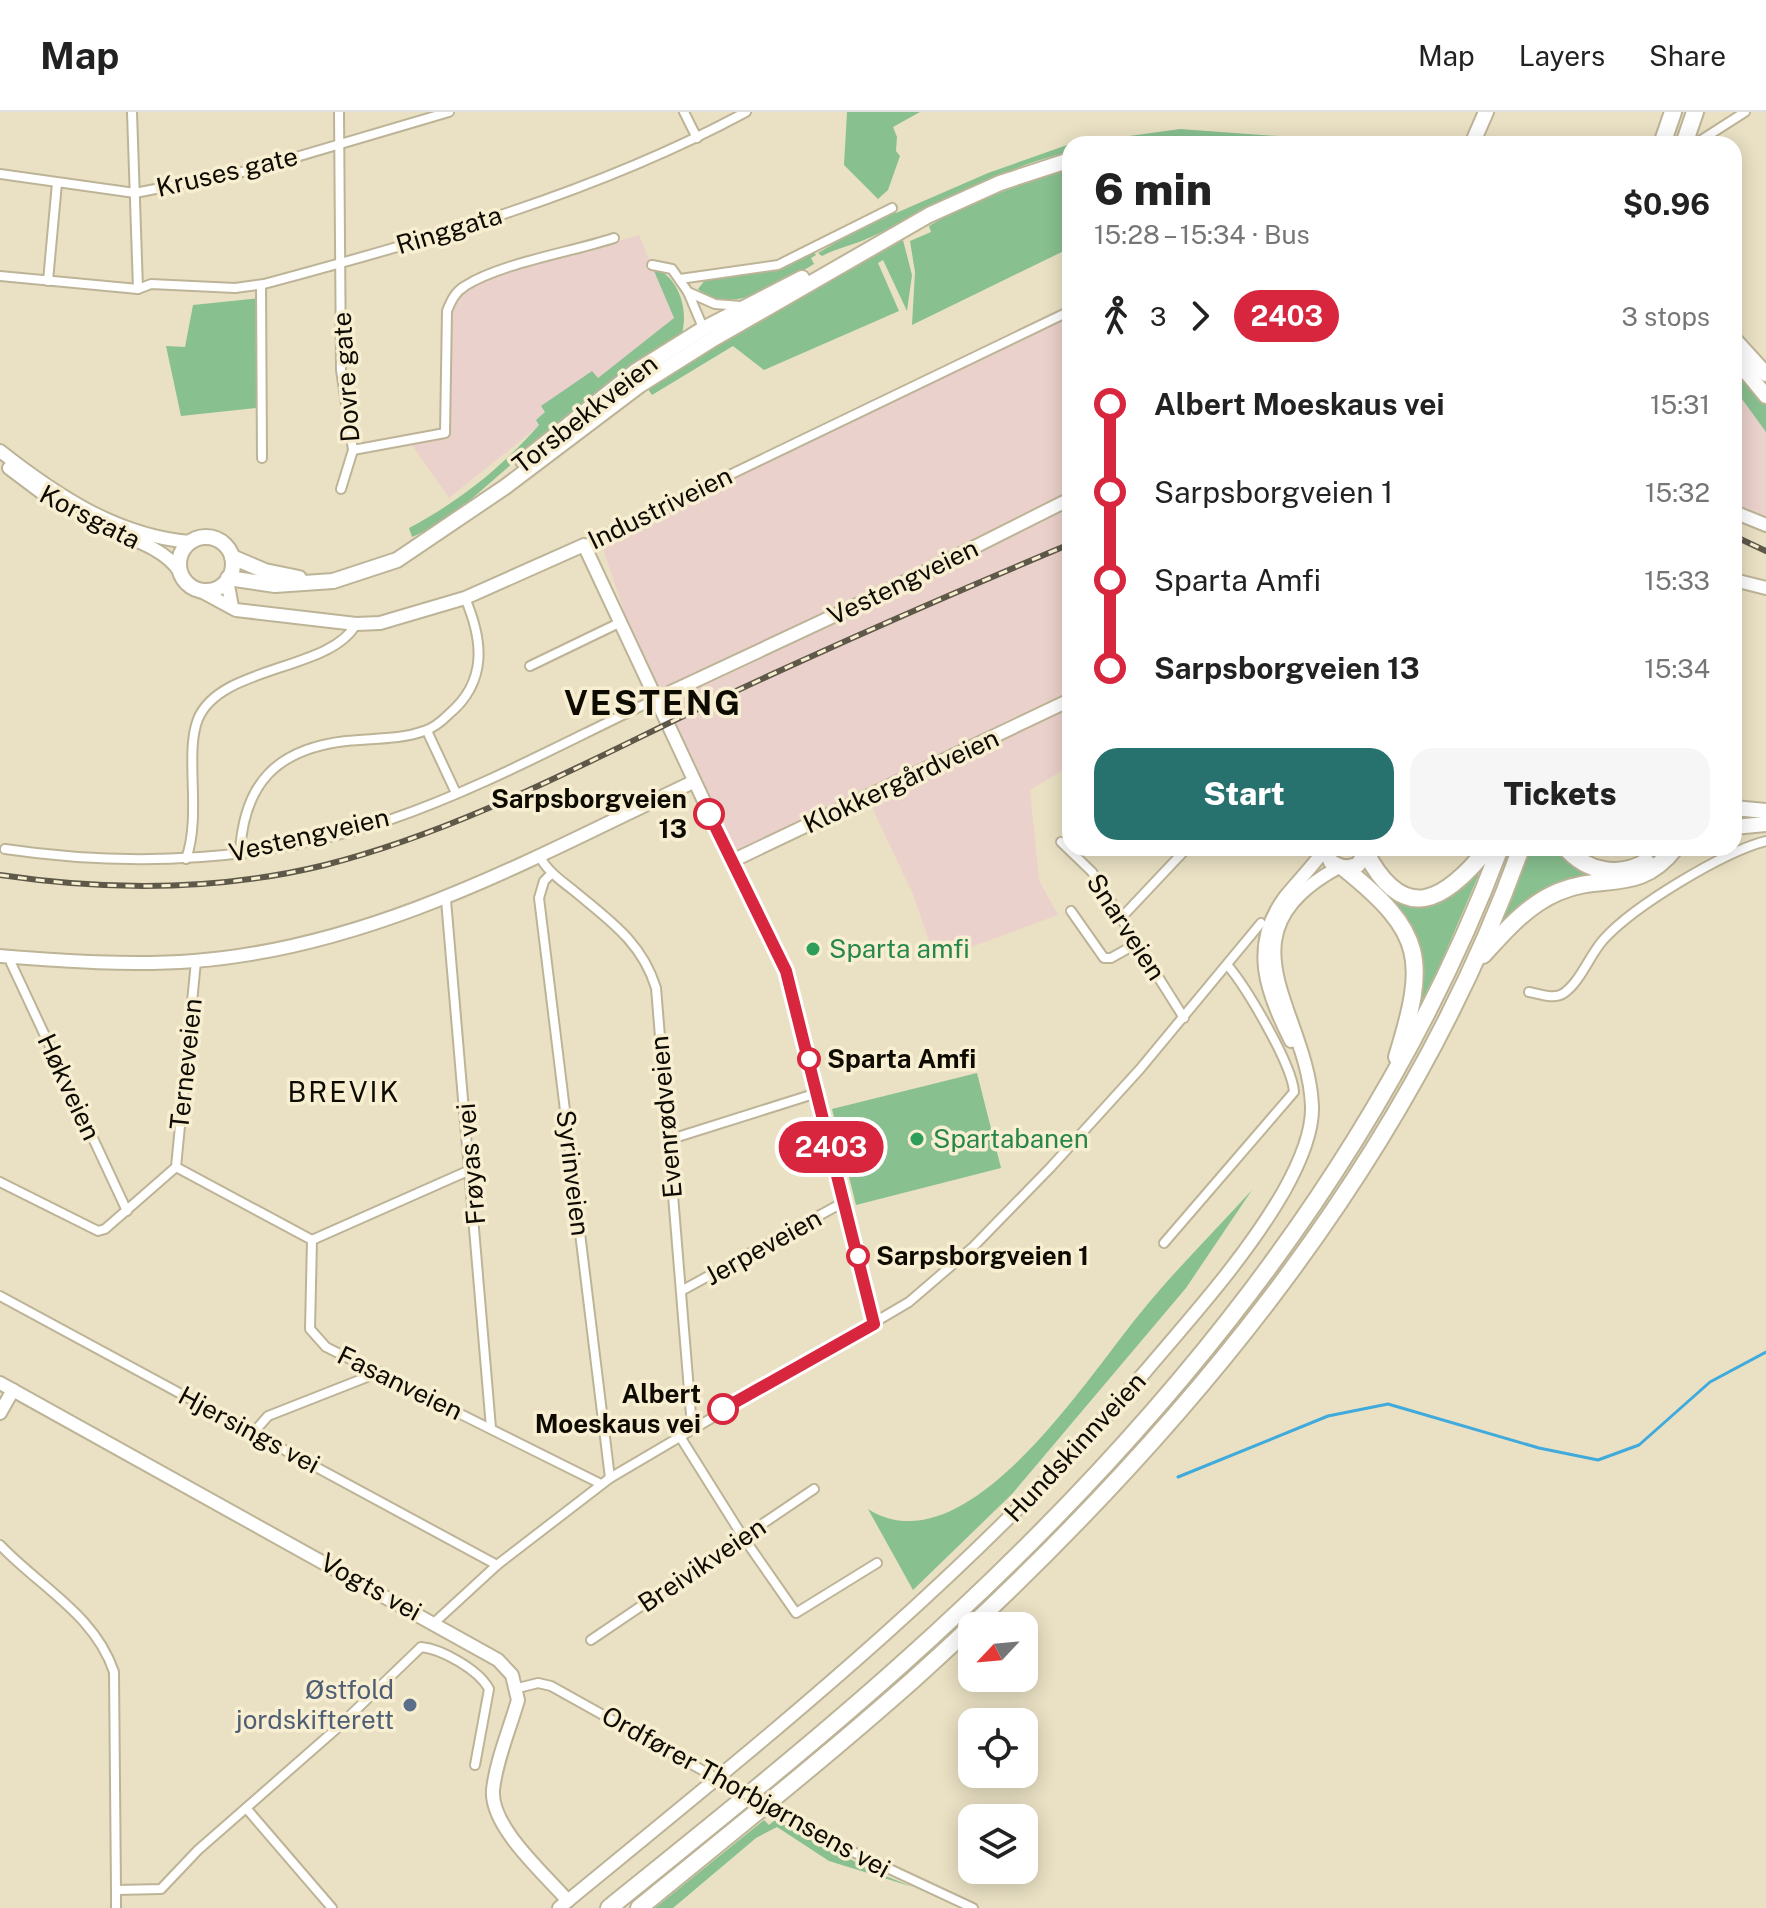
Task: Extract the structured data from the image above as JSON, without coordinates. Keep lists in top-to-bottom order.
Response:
{
  "streets": {
    "main road": ["Torsbekkveien"],
    "street": [
      "Kruses gate",
      "Ringgata",
      "Dovre gate",
      "Industriveien",
      "Korsgata",
      "Vestengveien",
      "Klokkergårdveien",
      "Snarveien",
      "Terneveien",
      "Høkveien",
      "Evenrødveien",
      "Frøyas vei",
      "Syrinveien",
      "Jerpeveien",
      "Fasanveien",
      "Hjersings vei",
      "Hundskinnveien",
      "Breivikveien",
      "Vogts vei",
      "Ordfører Thorbjørnsens vei"
    ]
  },
  "crossings": [
    ["Kruses gate", "Dovre gate"],
    ["Ringgata", "Dovre gate"],
    ["Torsbekkveien", "Industriveien"],
    ["Torsbekkveien", "Korsgata"],
    ["Industriveien", "Korsgata"],
    ["Evenrødveien", "Syrinveien"],
    ["Evenrødveien", "Jerpeveien"],
    ["Frøyas vei", "Fasanveien"],
    ["Vogts vei", "Ordfører Thorbjørnsens vei"]
  ],
  "districts": ["VESTENG", "BREVIK"],
  "places": [
    "Sarpsborgveien 13",
    "Sparta amfi",
    "Sparta Amfi",
    "Spartabanen",
    "Sarpsborgveien 1",
    "Albert Moeskaus vei",
    "Østfold jordskifterett"
  ],
  "lines": ["bus line 2403"],
  "north": "bottom left",
  "page": {
    "header": "Map",
    "nav": ["Map", "Layers", "Share"],
    "on_map": "2403",
    "heading": ["6 min", "15:28 – 15:34 · Bus", "$0.96"],
    "legs": ["3", "2403", "3 stops"],
    "list": [
      {
        "name": "Albert Moeskaus vei",
        "value": "15:31"
      },
      {
        "name": "Sarpsborgveien 1",
        "value": "15:32"
      },
      {
        "name": "Sparta Amfi",
        "value": "15:33"
      },
      {
        "name": "Sarpsborgveien 13",
        "value": "15:34"
      }
    ],
    "buttons": ["Start", "Tickets"]
  }
}
